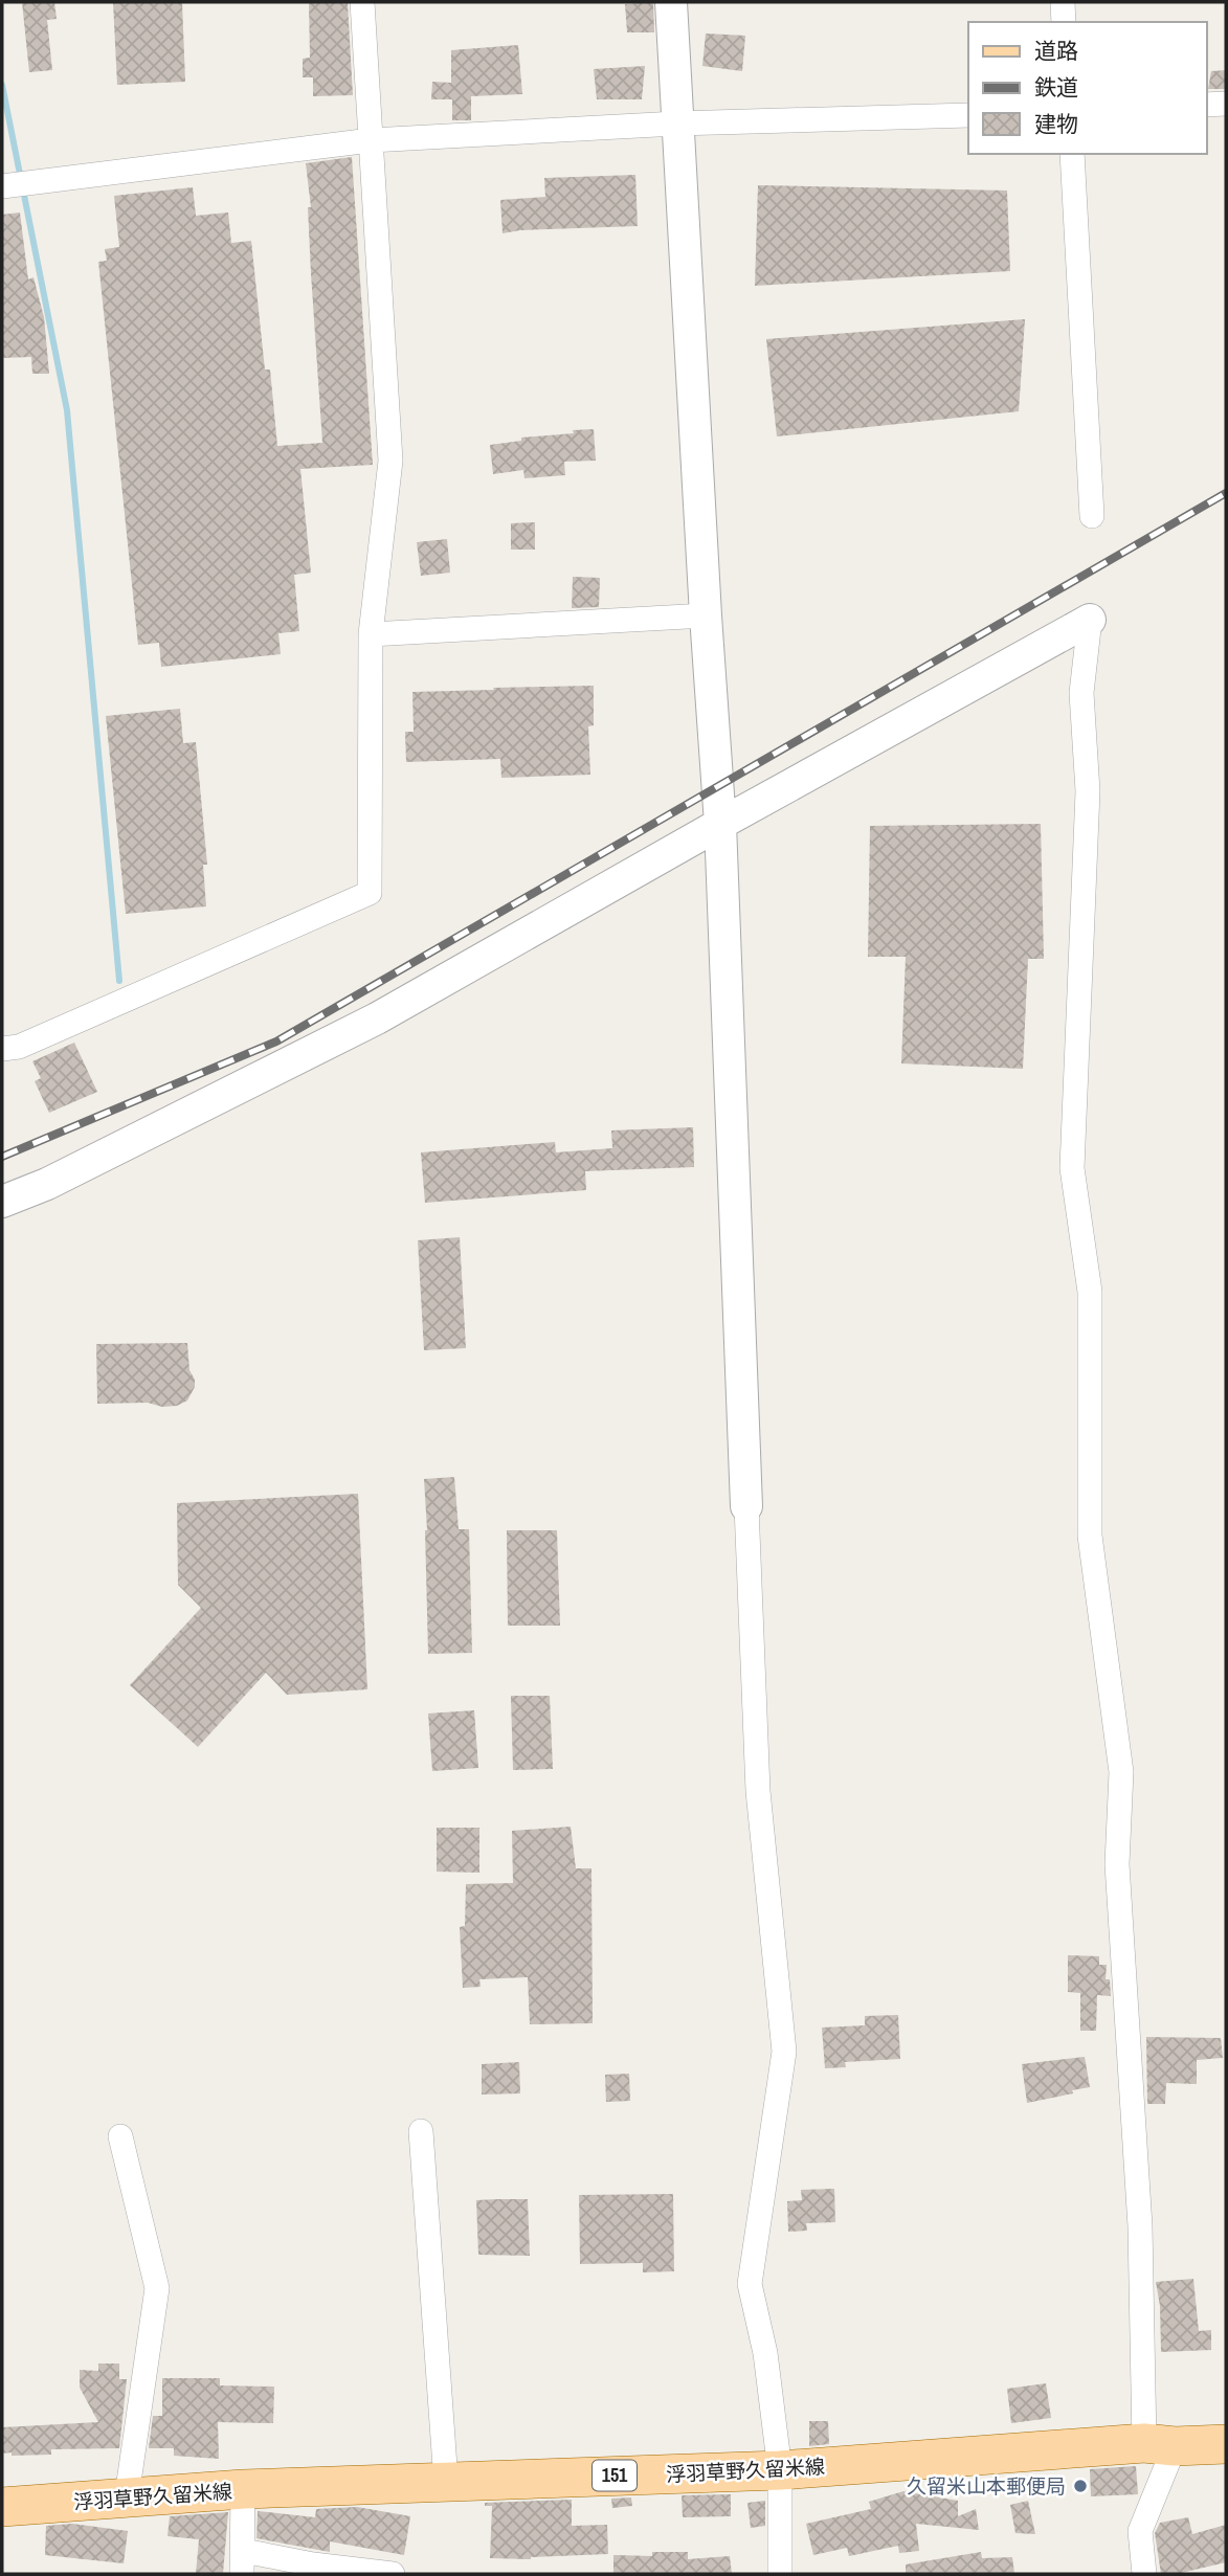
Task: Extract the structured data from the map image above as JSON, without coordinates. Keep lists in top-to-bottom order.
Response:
{
  "streets": {
    "main road": ["浮羽草野久留米線", "151"]
  },
  "places": ["久留米山本郵便局"],
  "legend": ["道路", "鉄道", "建物"]
}
